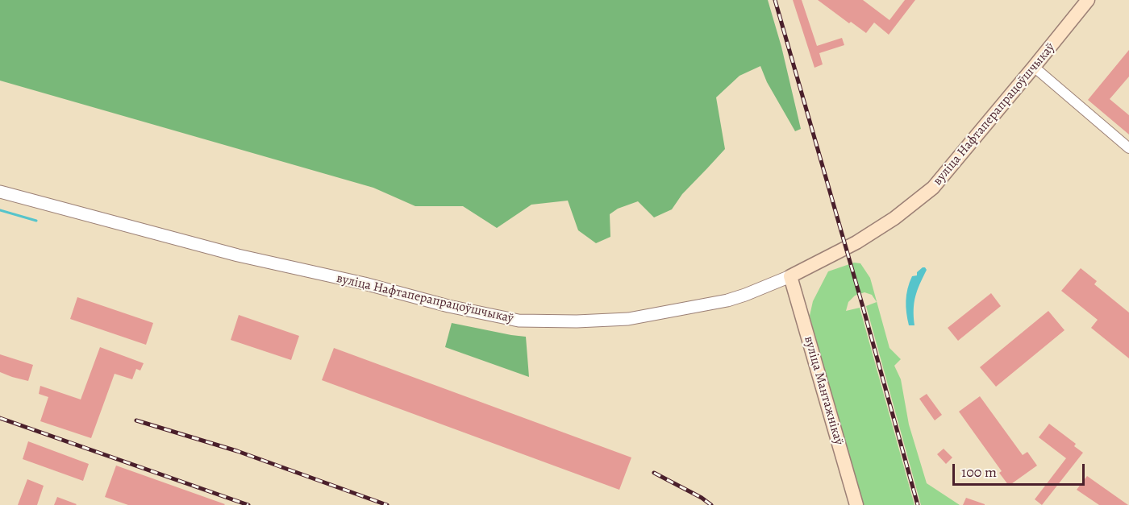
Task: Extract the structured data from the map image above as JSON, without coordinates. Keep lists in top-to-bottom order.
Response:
{
  "streets": {
    "main road": ["вуліца Нафтаперапрацоўшчыкаў", "вуліца Мантажнікаў"]
  },
  "crossings": [
    ["вуліца Нафтаперапрацоўшчыкаў", "вуліца Мантажнікаў"]
  ],
  "scale_bar": "100 m"
}
